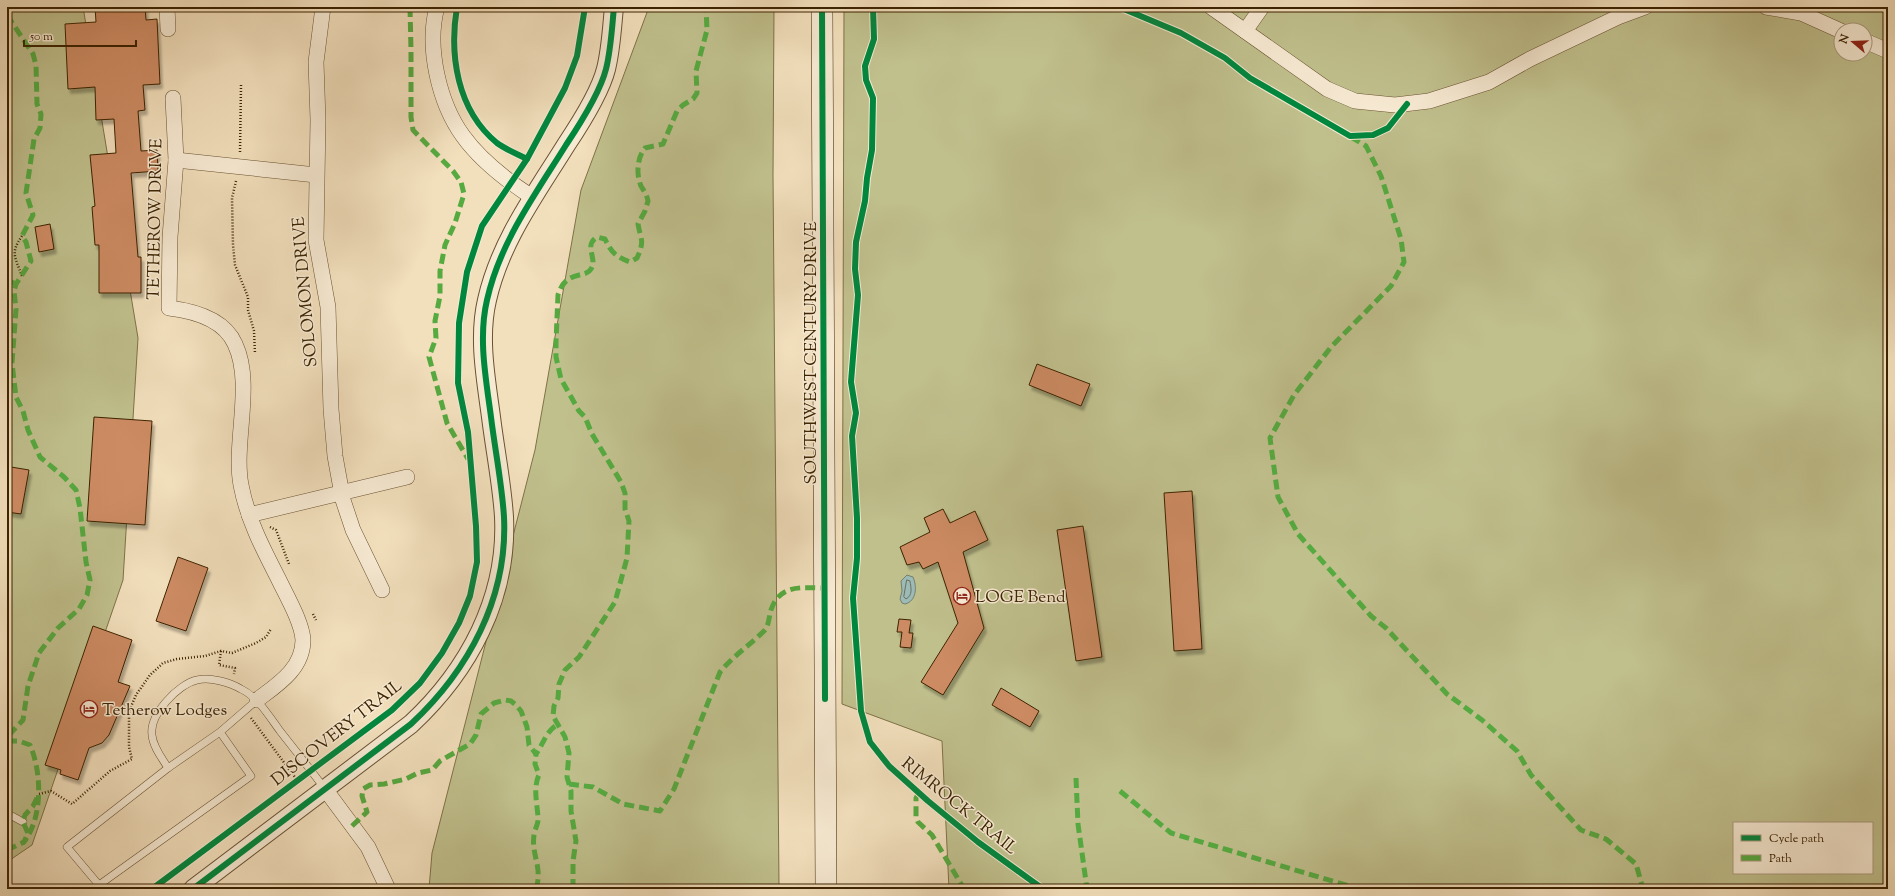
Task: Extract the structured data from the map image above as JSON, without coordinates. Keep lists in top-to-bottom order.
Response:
{
  "streets": {
    "main road": ["SOUTHWEST CENTURY DRIVE"],
    "street": ["TETHEROW DRIVE", "SOLOMON DRIVE"],
    "cycle path": ["DISCOVERY TRAIL", "RIMROCK TRAIL"]
  },
  "places": {
    "hotel": ["LOGE Bend", "Tetherow Lodges"]
  },
  "legend": ["Cycle path", "Path"],
  "scale_bar": "50 m",
  "north": "left"
}
